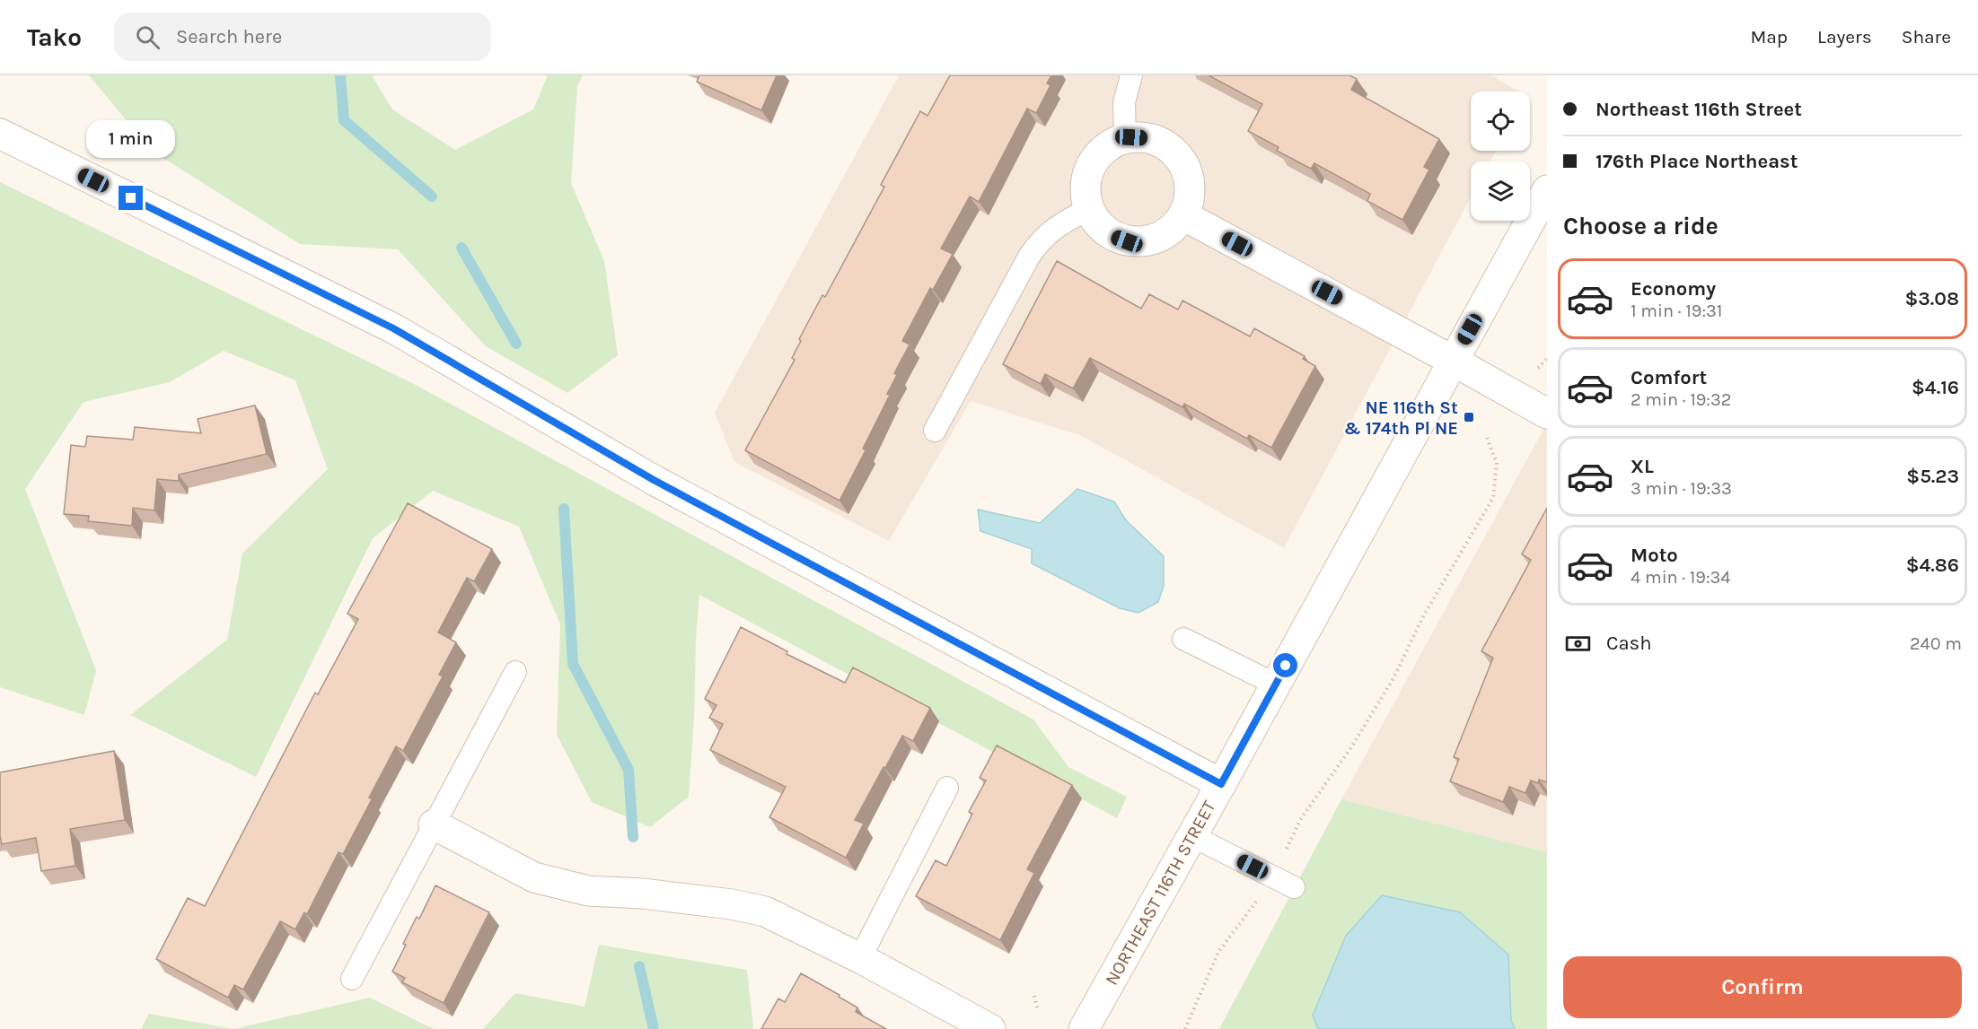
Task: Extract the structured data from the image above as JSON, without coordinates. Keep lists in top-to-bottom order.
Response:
{
  "streets": {
    "street": ["NORTHEAST 116TH STREET"]
  },
  "places": {
    "transit": ["NE 116th St & 174th Pl NE"]
  },
  "page": {
    "header": "Tako",
    "search": "Search here",
    "nav": ["Map", "Layers", "Share"],
    "banner": ["Northeast 116th Street", "176th Place Northeast"],
    "bubble": "1 min",
    "heading": "Choose a ride",
    "list": [
      {
        "name": "Economy",
        "note": "1 min · 19:31",
        "value": "$3.08"
      },
      {
        "name": "Comfort",
        "note": "2 min · 19:32",
        "value": "$4.16"
      },
      {
        "name": "XL",
        "note": "3 min · 19:33",
        "value": "$5.23"
      },
      {
        "name": "Moto",
        "note": "4 min · 19:34",
        "value": "$4.86"
      }
    ],
    "pay": ["Cash", "240 m"],
    "buttons": "Confirm"
  }
}
